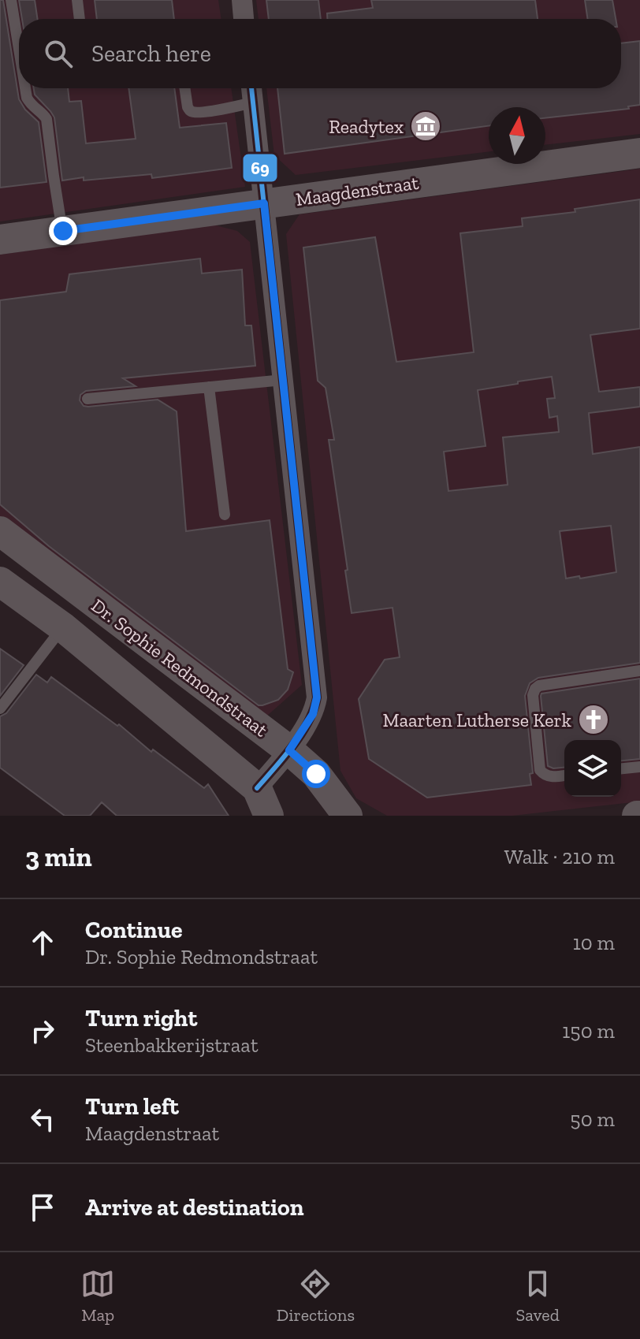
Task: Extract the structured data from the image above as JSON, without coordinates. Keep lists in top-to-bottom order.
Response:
{
  "streets": {
    "street": ["Maagdenstraat", "Dr. Sophie Redmondstraat"]
  },
  "places": {
    "museum": ["Readytex"],
    "church": ["Maarten Lutherse Kerk"]
  },
  "lines": ["transit line 69"],
  "north": "top",
  "page": {
    "search": "Search here",
    "heading": ["3 min", "Walk · 210 m"],
    "list": [
      ["Continue", "Dr. Sophie Redmondstraat", "10 m"],
      ["Turn right", "Steenbakkerijstraat", "150 m"],
      ["Turn left", "Maagdenstraat", "50 m"],
      "Arrive at destination"
    ],
    "nav": ["Map", "Directions", "Saved"]
  }
}
